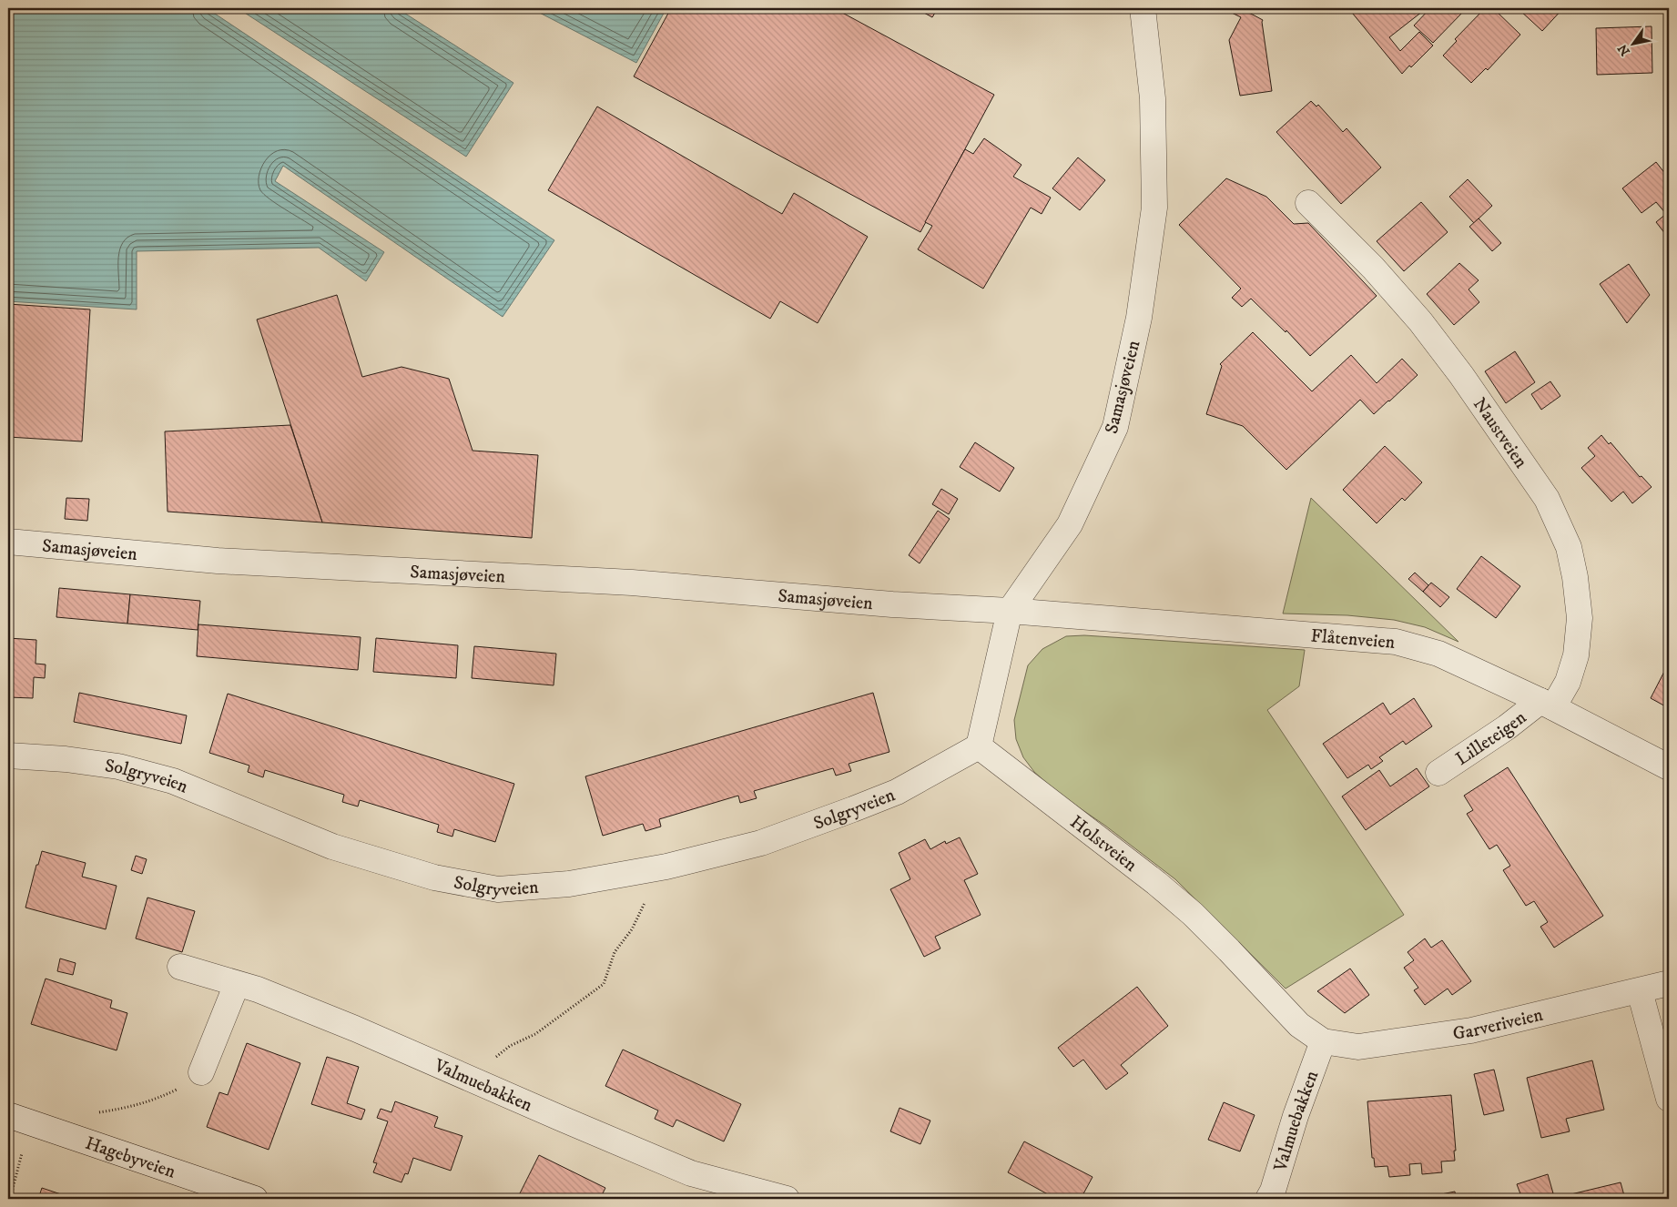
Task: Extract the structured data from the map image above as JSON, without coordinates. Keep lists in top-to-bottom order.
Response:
{
  "streets": {
    "street": [
      "Samasjøveien",
      "Naustveien",
      "Flåtenveien",
      "Lilleteigen",
      "Solgryveien",
      "Holstveien",
      "Garveriveien",
      "Valmuebakken",
      "Hagebyveien"
    ]
  },
  "crossings": [
    ["Samasjøveien", "Flåtenveien"],
    ["Naustveien", "Flåtenveien"],
    ["Naustveien", "Lilleteigen"],
    ["Flåtenveien", "Lilleteigen"],
    ["Solgryveien", "Holstveien"],
    ["Holstveien", "Garveriveien"],
    ["Holstveien", "Valmuebakken"],
    ["Garveriveien", "Valmuebakken"]
  ],
  "north": "bottom left"
}
